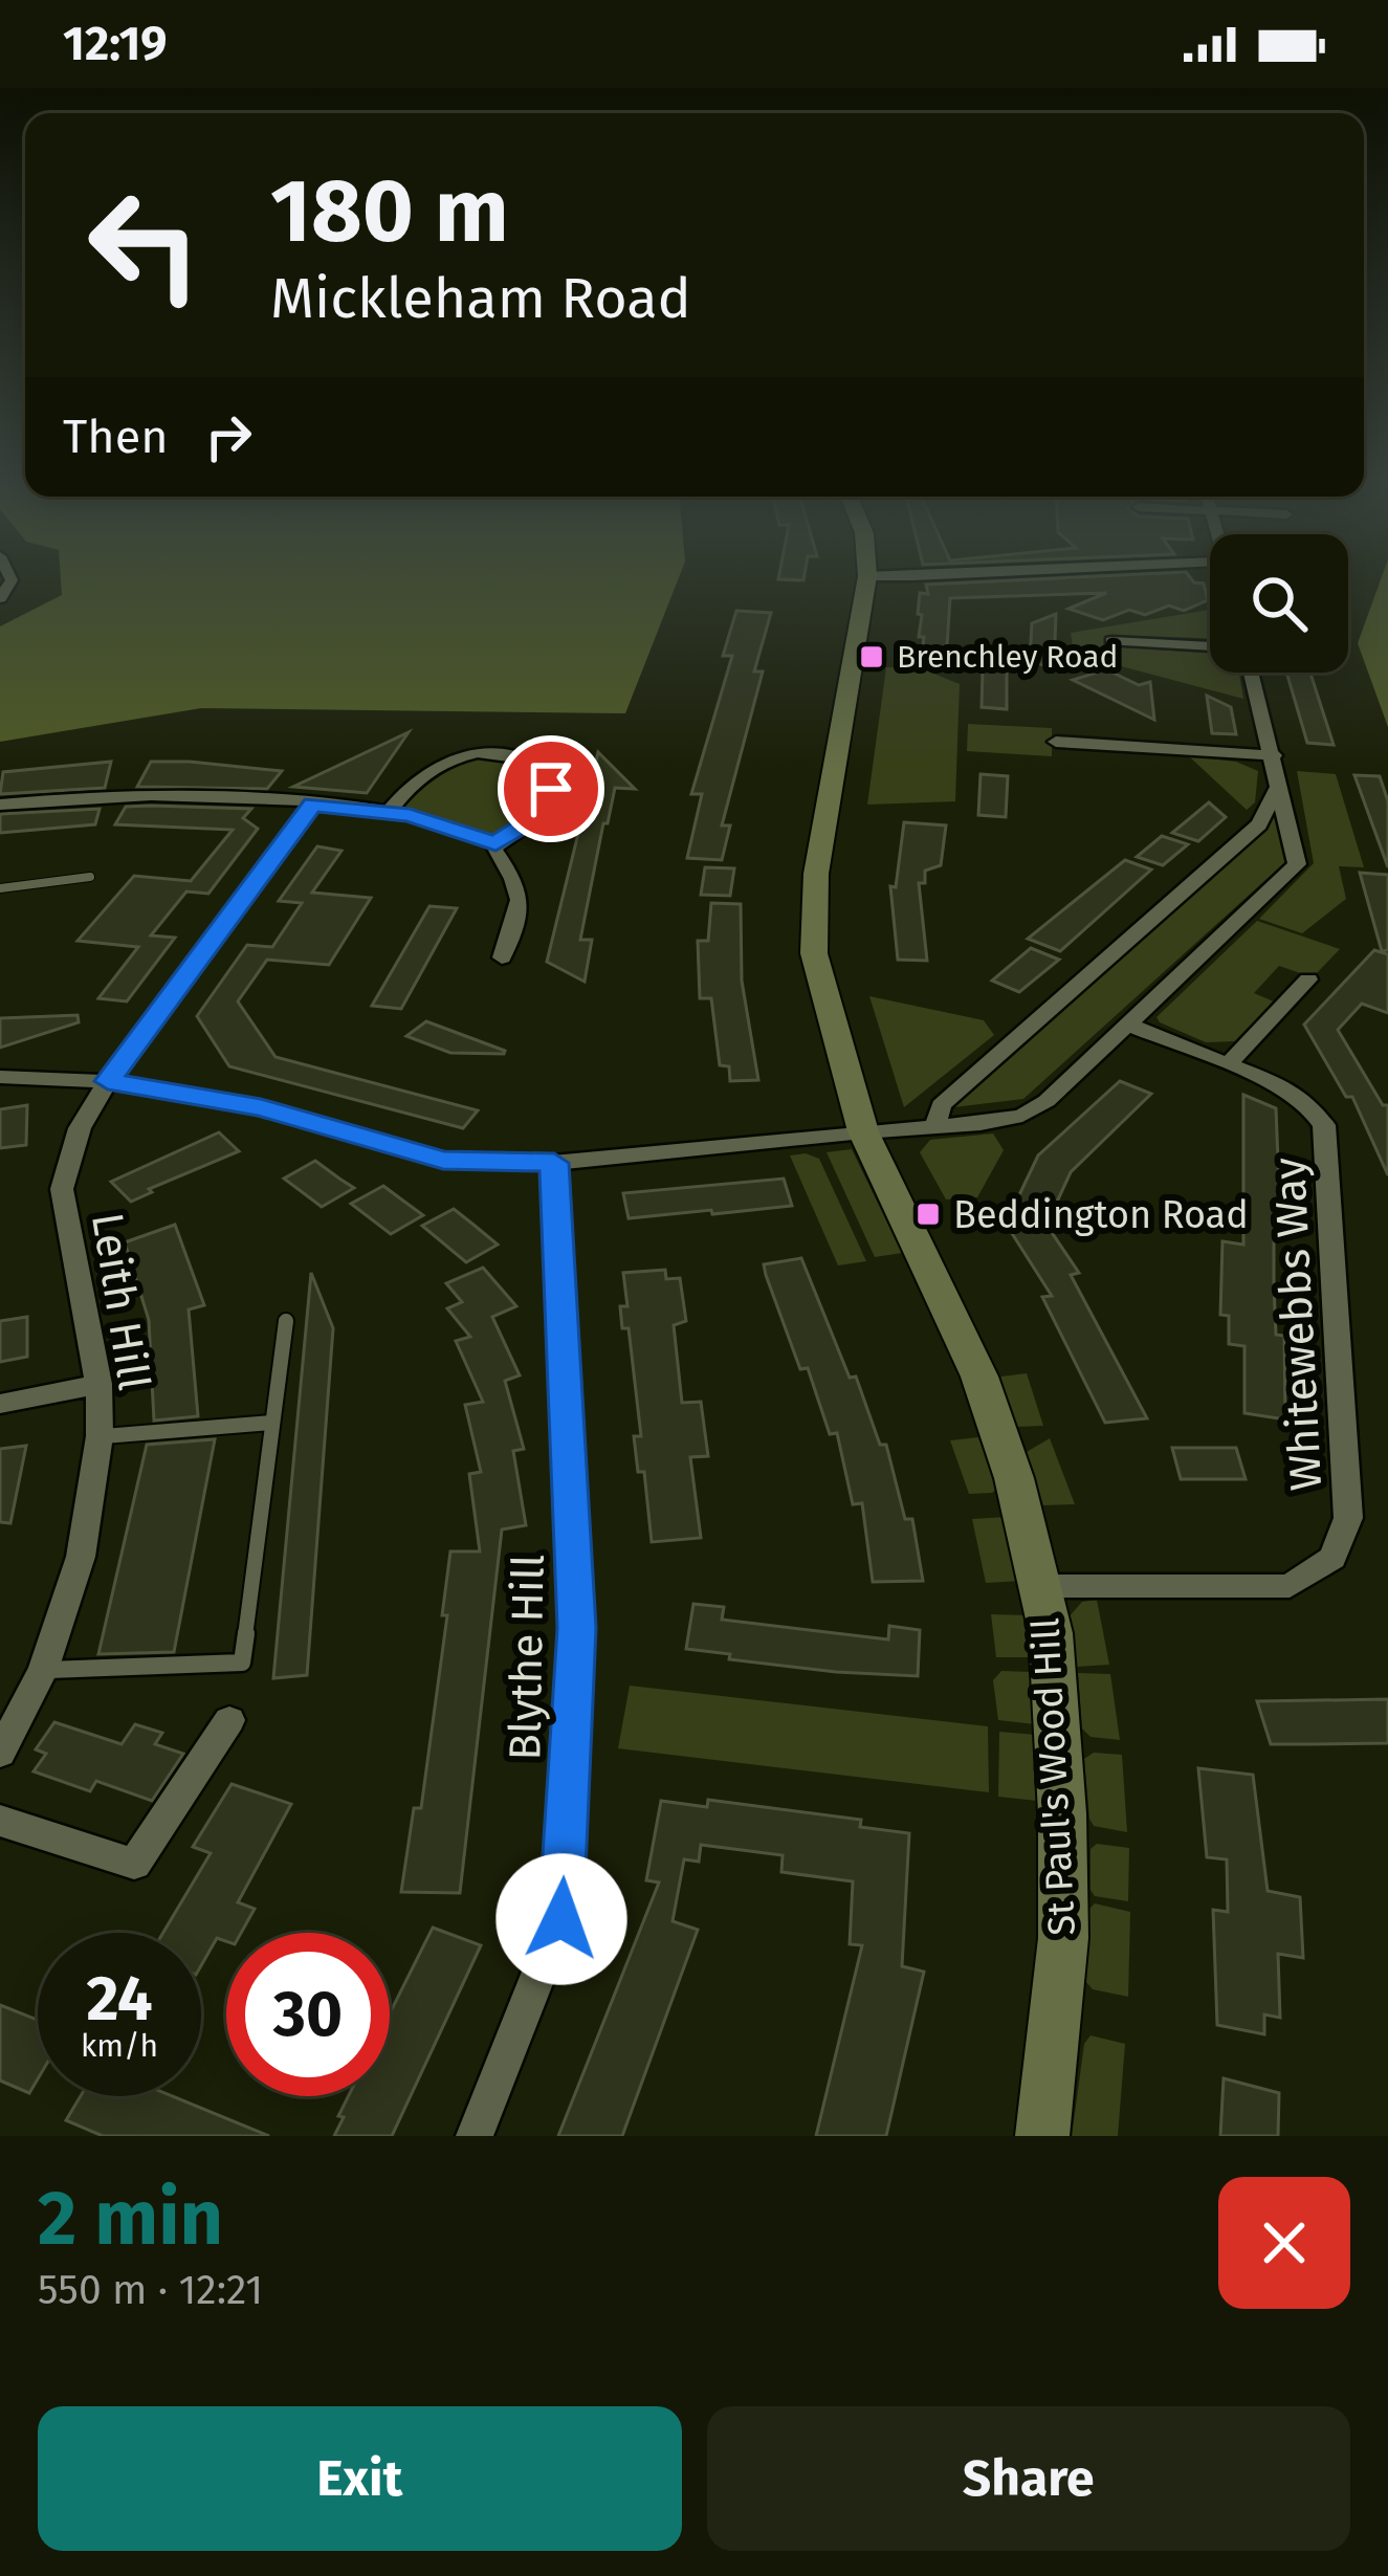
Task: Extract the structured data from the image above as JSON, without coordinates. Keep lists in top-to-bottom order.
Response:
{
  "streets": {
    "street": [
      "Leith Hill",
      "Whitewebbs Way",
      "Blythe Hill",
      "St Paul's Wood Hill"
    ]
  },
  "crossings": [
    ["Whitewebbs Way", "St Paul's Wood Hill"]
  ],
  "places": {
    "transit": ["Brenchley Road", "Beddington Road"]
  },
  "page": {
    "status": "12:19",
    "turn": ["180 m", "Mickleham Road"],
    "then": "Then",
    "speed": "24 km/h",
    "limit": "30",
    "heading": ["2 min", "550 m · 12:21"],
    "buttons": ["Exit", "Share"]
  }
}
